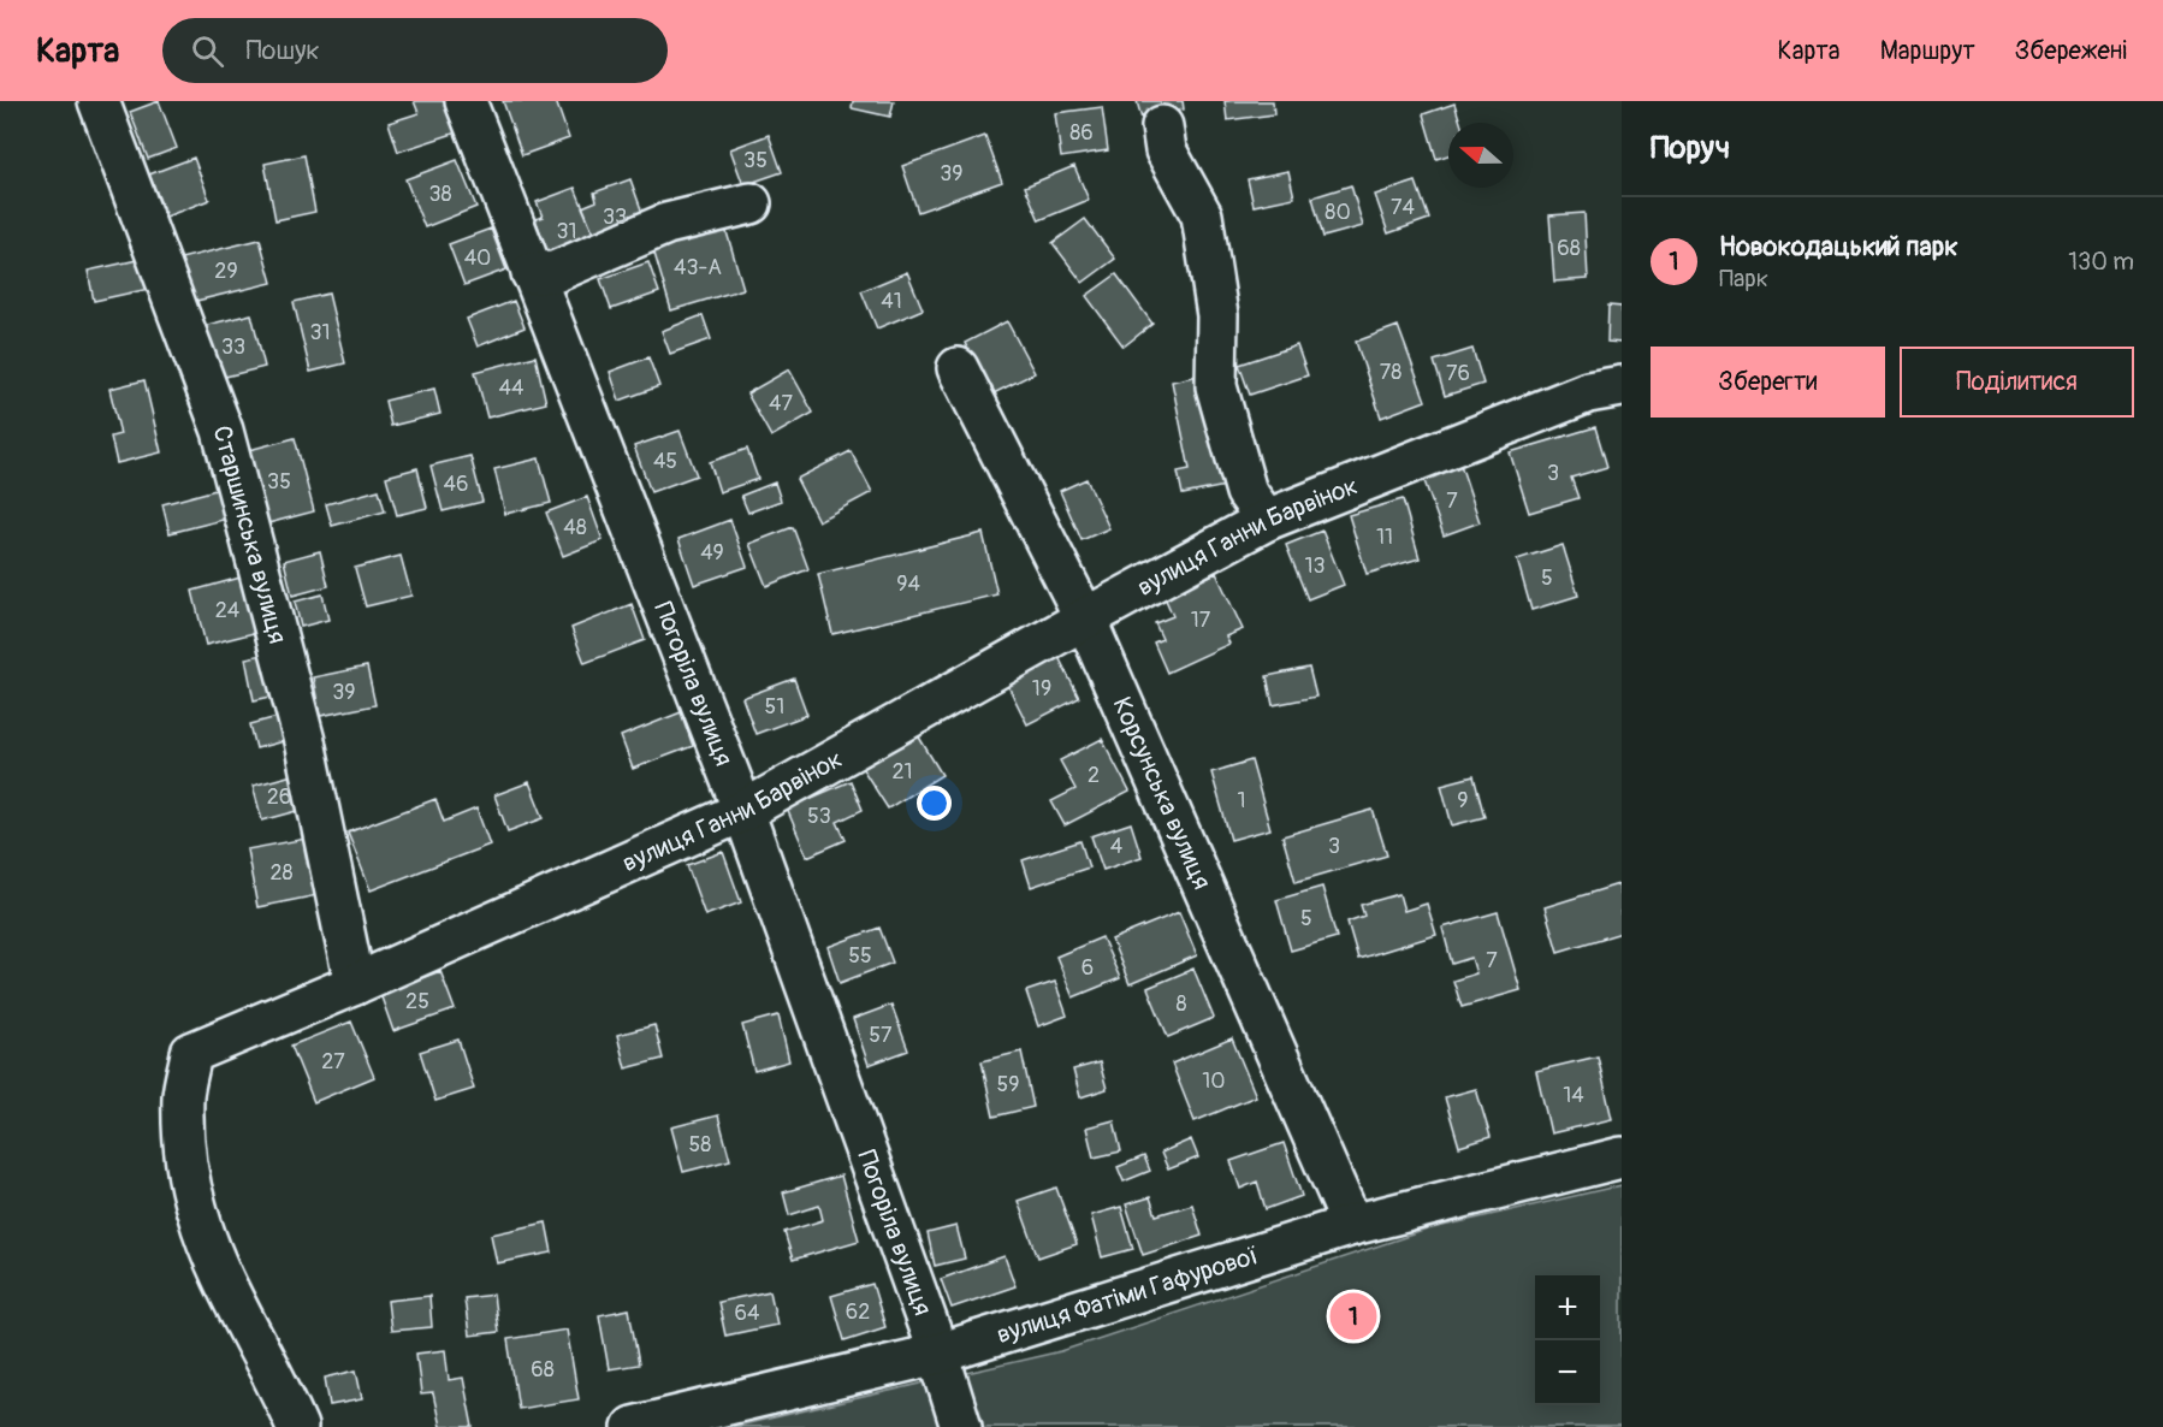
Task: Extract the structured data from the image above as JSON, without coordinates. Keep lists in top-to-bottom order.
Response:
{
  "streets": {
    "street": [
      "Старшинська вулиця",
      "вулиця Ганни Барвінок",
      "Погоріла вулиця",
      "Корсунська вулиця",
      "вулиця Фатіми Гафурової"
    ]
  },
  "crossings": [
    ["Старшинська вулиця", "вулиця Ганни Барвінок"],
    ["вулиця Ганни Барвінок", "Погоріла вулиця"],
    ["вулиця Ганни Барвінок", "Корсунська вулиця"],
    ["Погоріла вулиця", "вулиця Фатіми Гафурової"],
    ["Корсунська вулиця", "вулиця Фатіми Гафурової"]
  ],
  "house_numbers": [
    "86",
    "35",
    "39",
    "38",
    "74",
    "80",
    "33",
    "31",
    "68",
    "40",
    "43-А",
    "29",
    "41",
    "31",
    "33",
    "78",
    "76",
    "44",
    "47",
    "45",
    "3",
    "35",
    "46",
    "7",
    "48",
    "11",
    "49",
    "13",
    "5",
    "94",
    "24",
    "17",
    "19",
    "39",
    "51",
    "21",
    "2",
    "26",
    "1",
    "9",
    "53",
    "4",
    "3",
    "28",
    "5",
    "55",
    "7",
    "6",
    "25",
    "8",
    "57",
    "27",
    "10",
    "59",
    "14",
    "58",
    "62",
    "64",
    "68"
  ],
  "north": "left",
  "page": {
    "header": "Карта",
    "search": "Пошук",
    "nav": ["Карта", "Маршрут", "Збережені"],
    "heading": "Поруч",
    "list": [
      {
        "mark": "1",
        "name": "Новокодацький парк",
        "note": "Парк",
        "value": "130 m"
      }
    ],
    "buttons": ["Зберегти", "Поділитися"],
    "map_buttons": ["+", "−"],
    "pins": "1"
  }
}
